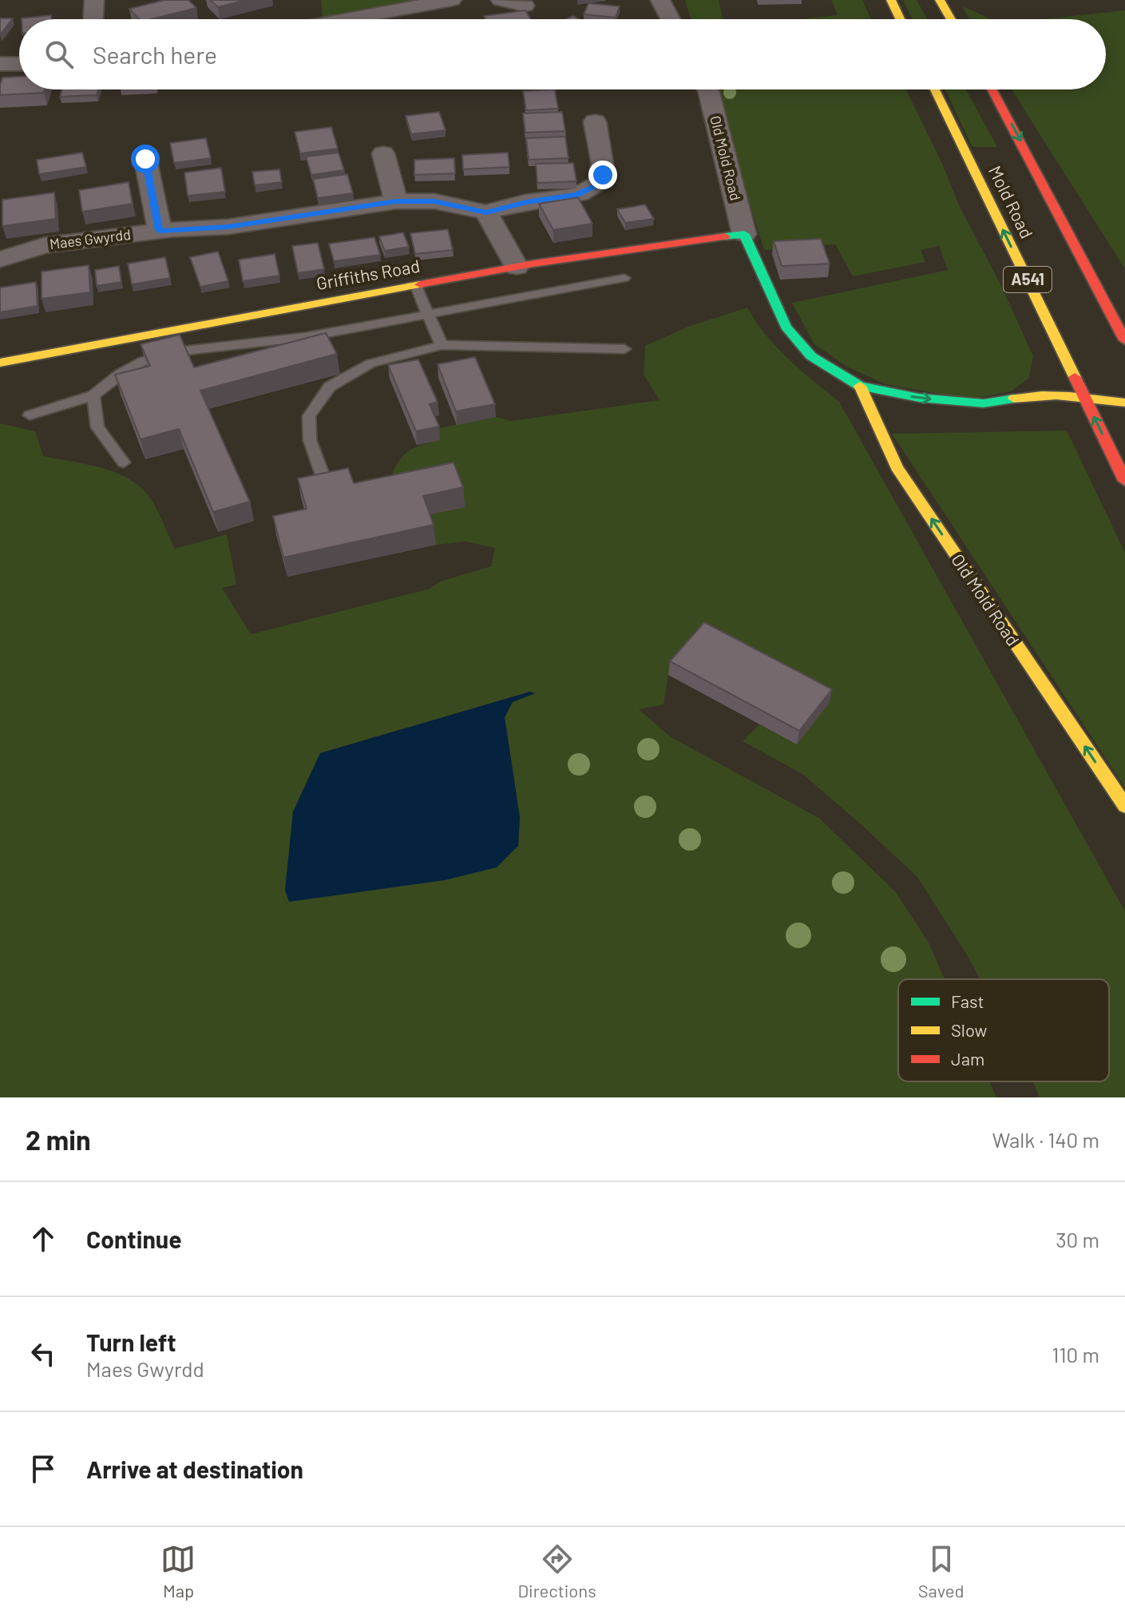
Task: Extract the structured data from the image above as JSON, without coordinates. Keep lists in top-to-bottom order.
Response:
{
  "streets": {
    "street": [
      "Old Mold Road",
      "Mold Road",
      "Maes Gwyrdd",
      "Griffiths Road",
      "A541"
    ]
  },
  "crossings": [
    ["Old Mold Road", "Mold Road"],
    ["Old Mold Road", "Griffiths Road"]
  ],
  "legend": ["Fast", "Slow", "Jam"],
  "page": {
    "search": "Search here",
    "heading": ["2 min", "Walk · 140 m"],
    "list": [
      ["Continue", "30 m"],
      ["Turn left", "Maes Gwyrdd", "110 m"],
      "Arrive at destination"
    ],
    "nav": ["Map", "Directions", "Saved"]
  }
}
